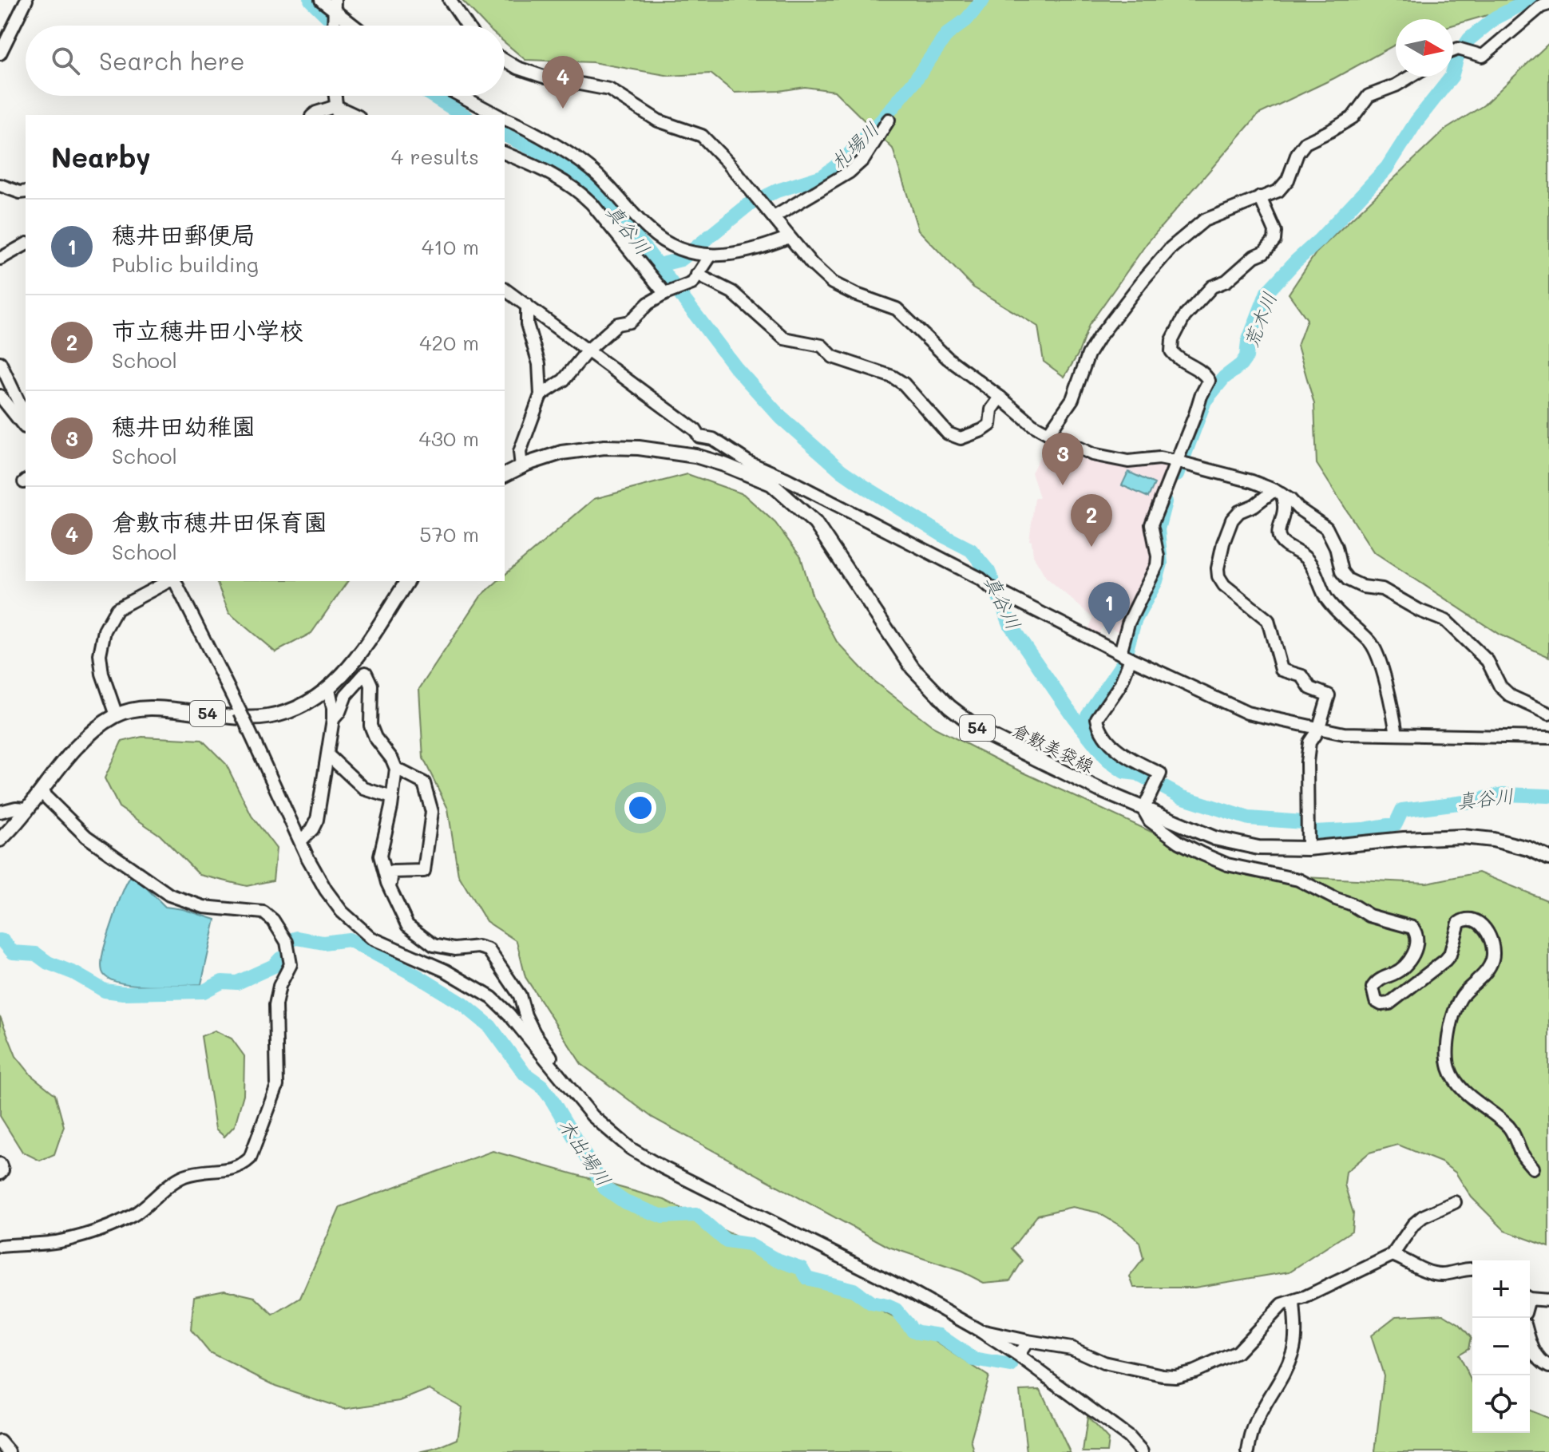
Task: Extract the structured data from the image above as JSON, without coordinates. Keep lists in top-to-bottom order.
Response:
{
  "streets": {
    "main road": ["54", "倉敷美袋線"]
  },
  "water": [
    "札場川",
    "真谷川",
    "荒木川",
    "木出場川"
  ],
  "north": "right",
  "page": {
    "search": "Search here",
    "pins": [
      "4",
      "3",
      "2",
      "1"
    ],
    "heading": ["Nearby", "4 results"],
    "list": [
      {
        "mark": "1",
        "name": "穂井田郵便局",
        "note": "Public building",
        "value": "410 m"
      },
      {
        "mark": "2",
        "name": "市立穂井田小学校",
        "note": "School",
        "value": "420 m"
      },
      {
        "mark": "3",
        "name": "穂井田幼稚園",
        "note": "School",
        "value": "430 m"
      },
      {
        "mark": "4",
        "name": "倉敷市穂井田保育園",
        "note": "School",
        "value": "570 m"
      }
    ],
    "map_buttons": ["+", "−"]
  }
}
